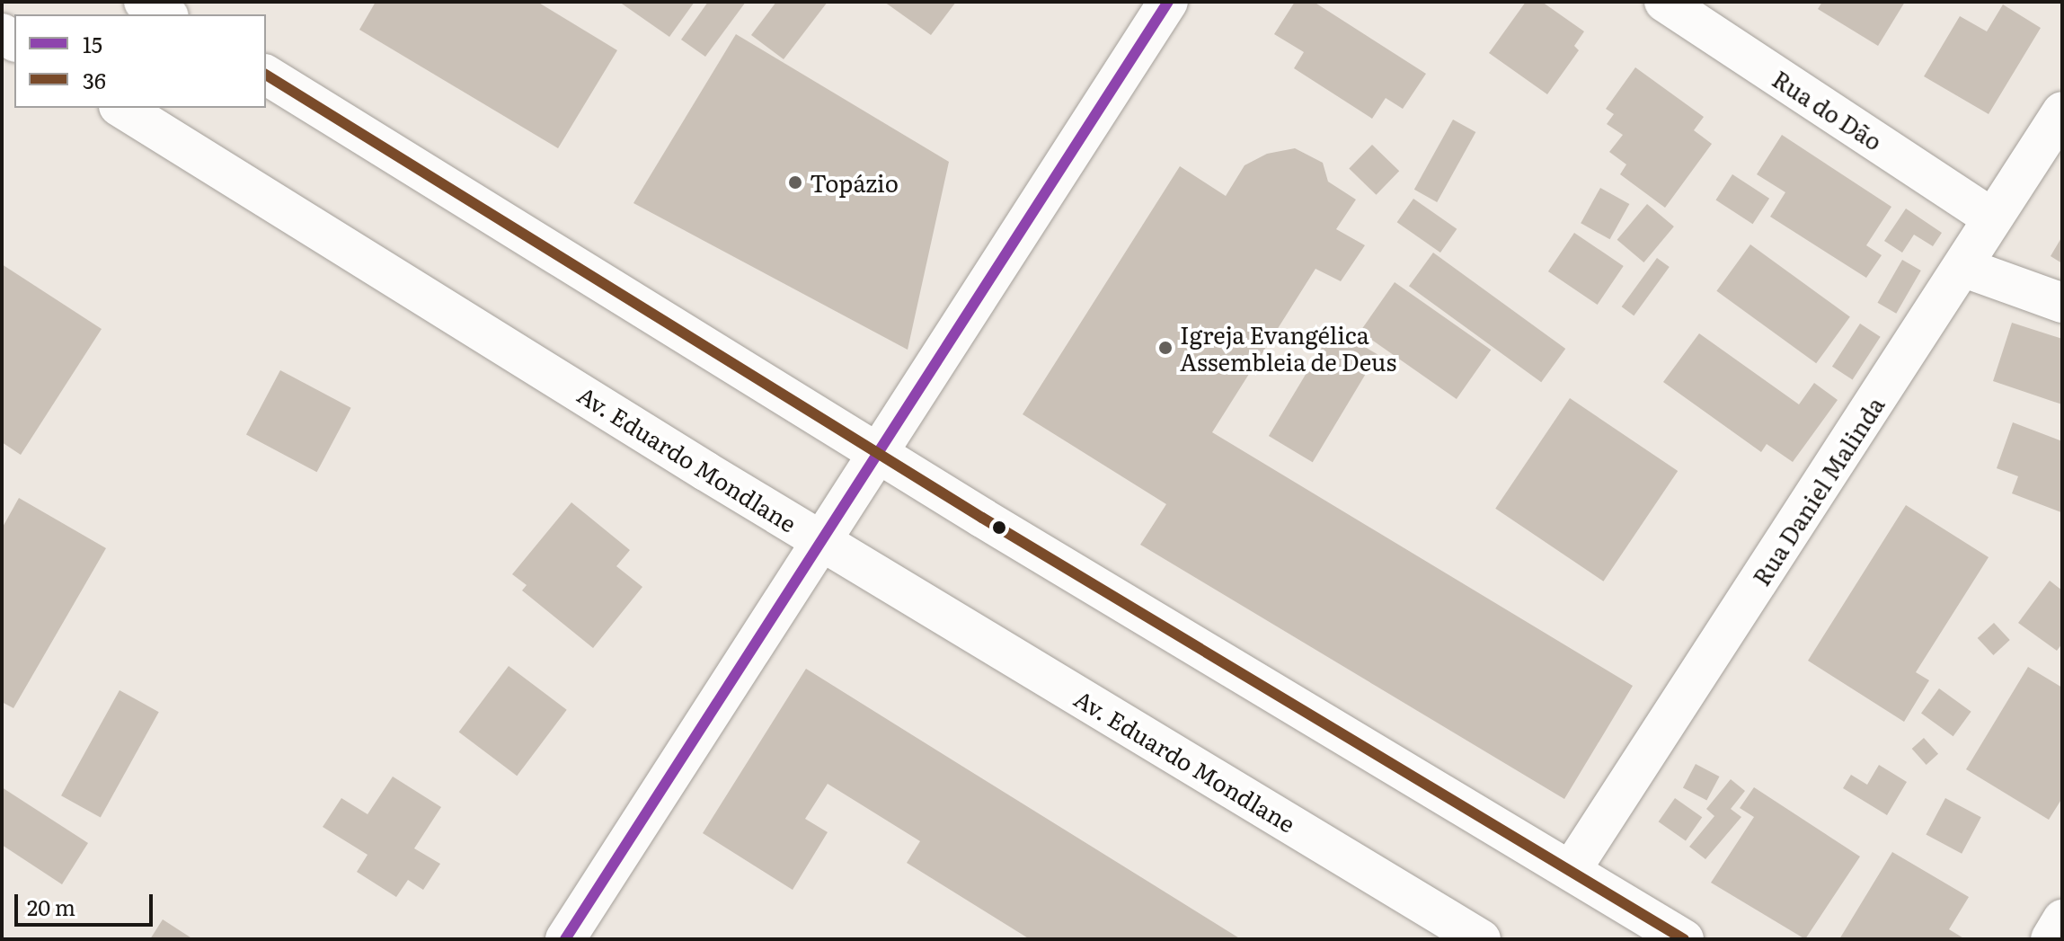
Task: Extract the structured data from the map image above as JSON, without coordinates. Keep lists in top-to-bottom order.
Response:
{
  "streets": {
    "main road": ["Rua do Dão", "Av. Eduardo Mondlane", "Rua Daniel Malinda"]
  },
  "crossings": [
    ["Rua do Dão", "Rua Daniel Malinda"]
  ],
  "places": ["Topázio", "Igreja Evangélica Assembleia de Deus"],
  "lines": ["transit line 15", "transit line 36"],
  "legend": ["15", "36"],
  "scale_bar": "20 m"
}
